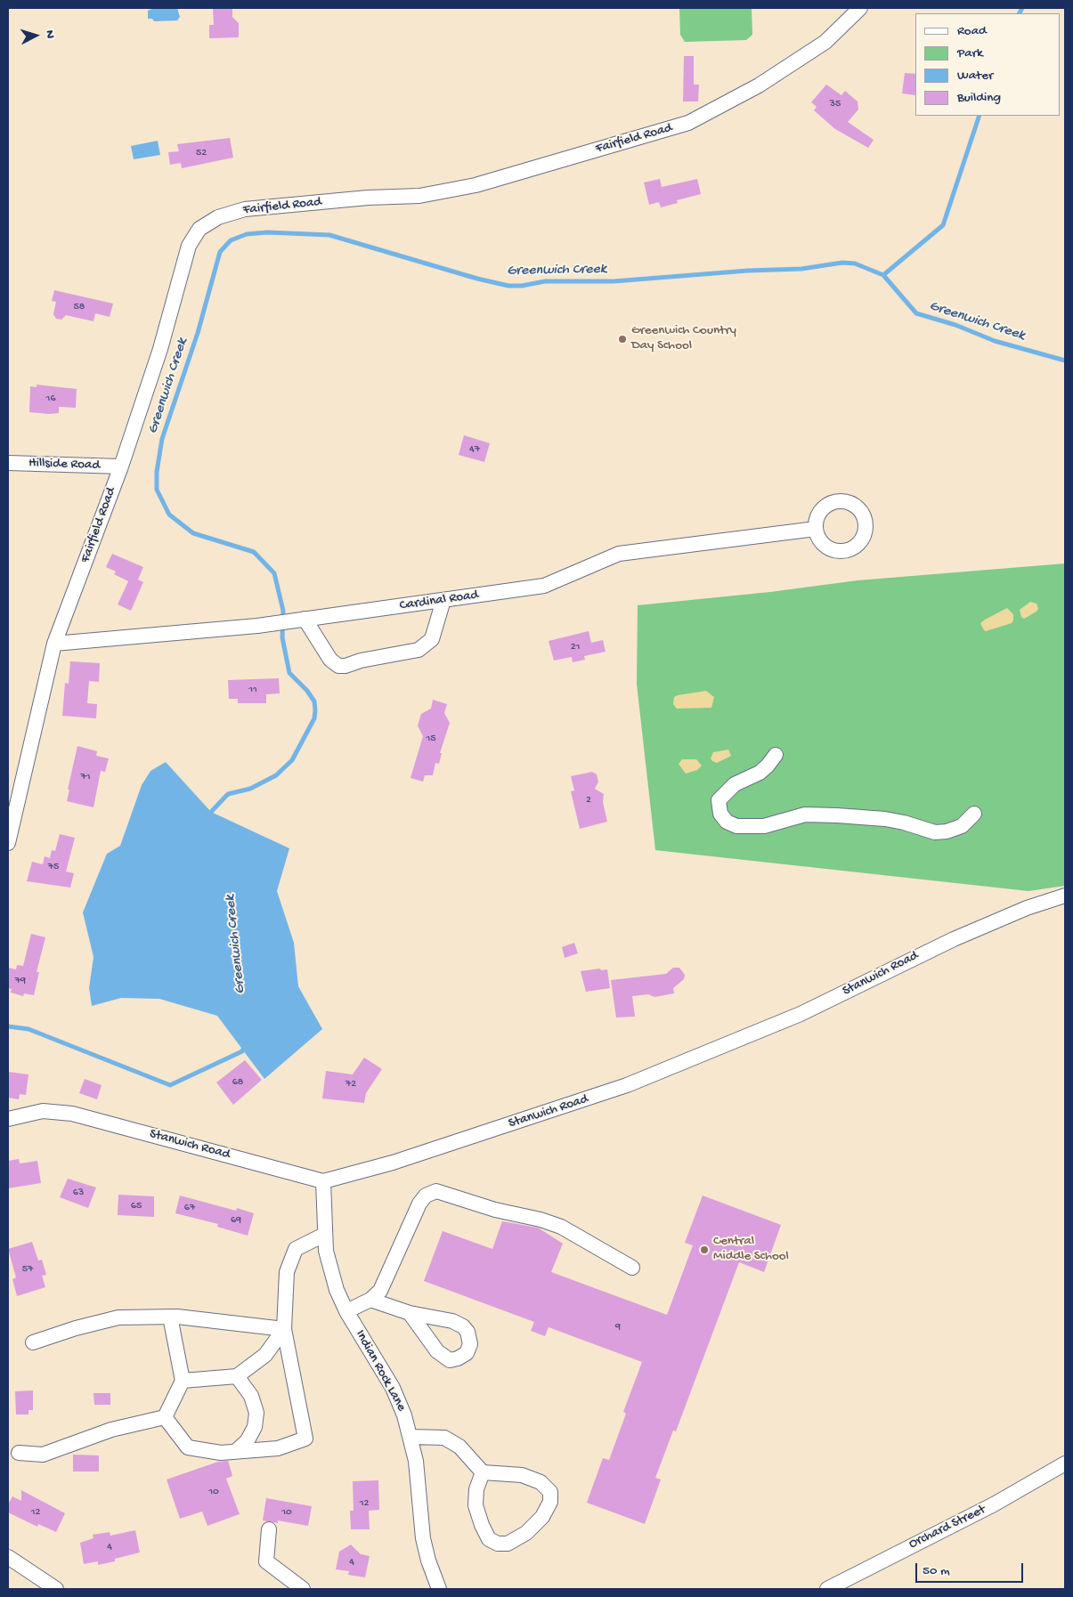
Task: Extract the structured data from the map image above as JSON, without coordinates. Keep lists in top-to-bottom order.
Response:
{
  "streets": {
    "street": [
      "Fairfield Road",
      "Hillside Road",
      "Cardinal Road",
      "Stanwich Road",
      "Indian Rock Lane",
      "Orchard Street"
    ]
  },
  "crossings": [
    ["Fairfield Road", "Hillside Road"],
    ["Fairfield Road", "Cardinal Road"],
    ["Stanwich Road", "Indian Rock Lane"]
  ],
  "water": ["Greenwich Creek"],
  "places": ["Greenwich Country Day School", "Central Middle School"],
  "house_numbers": [
    "35",
    "52",
    "58",
    "16",
    "47",
    "21",
    "11",
    "15",
    "71",
    "2",
    "75",
    "79",
    "68",
    "72",
    "63",
    "65",
    "67",
    "69",
    "57",
    "9",
    "10",
    "12",
    "12",
    "10",
    "4",
    "4"
  ],
  "legend": [
    "Road",
    "Park",
    "Water",
    "Building"
  ],
  "scale_bar": "50 m",
  "north": "right"
}
